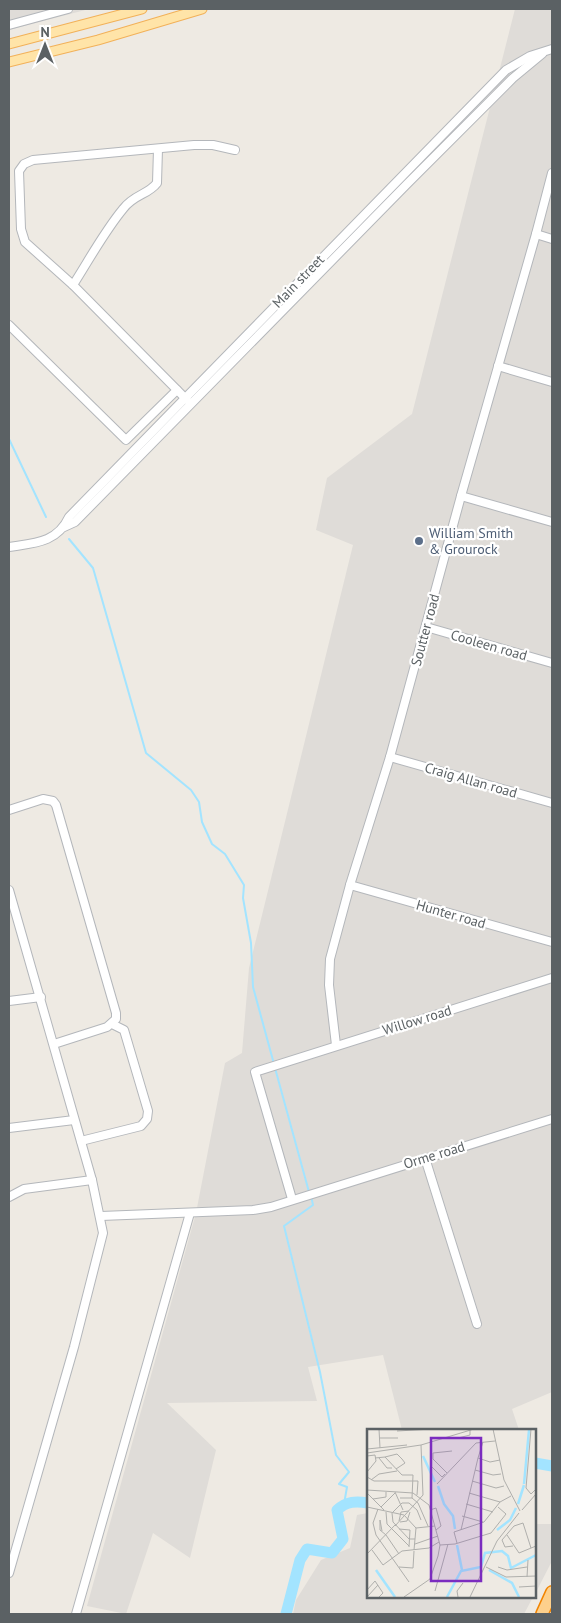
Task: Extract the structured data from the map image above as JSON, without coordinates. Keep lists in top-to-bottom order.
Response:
{
  "streets": {
    "street": [
      "Main street",
      "Soutter road",
      "Cooleen road",
      "Craig Allan road",
      "Hunter road",
      "Willow road",
      "Orme road"
    ]
  },
  "crossings": [
    ["Soutter road", "Cooleen road"],
    ["Soutter road", "Craig Allan road"],
    ["Soutter road", "Hunter road"],
    ["Soutter road", "Willow road"],
    ["Willow road", "Orme road"]
  ],
  "places": ["William Smith & Grourock"],
  "north": "top"
}
